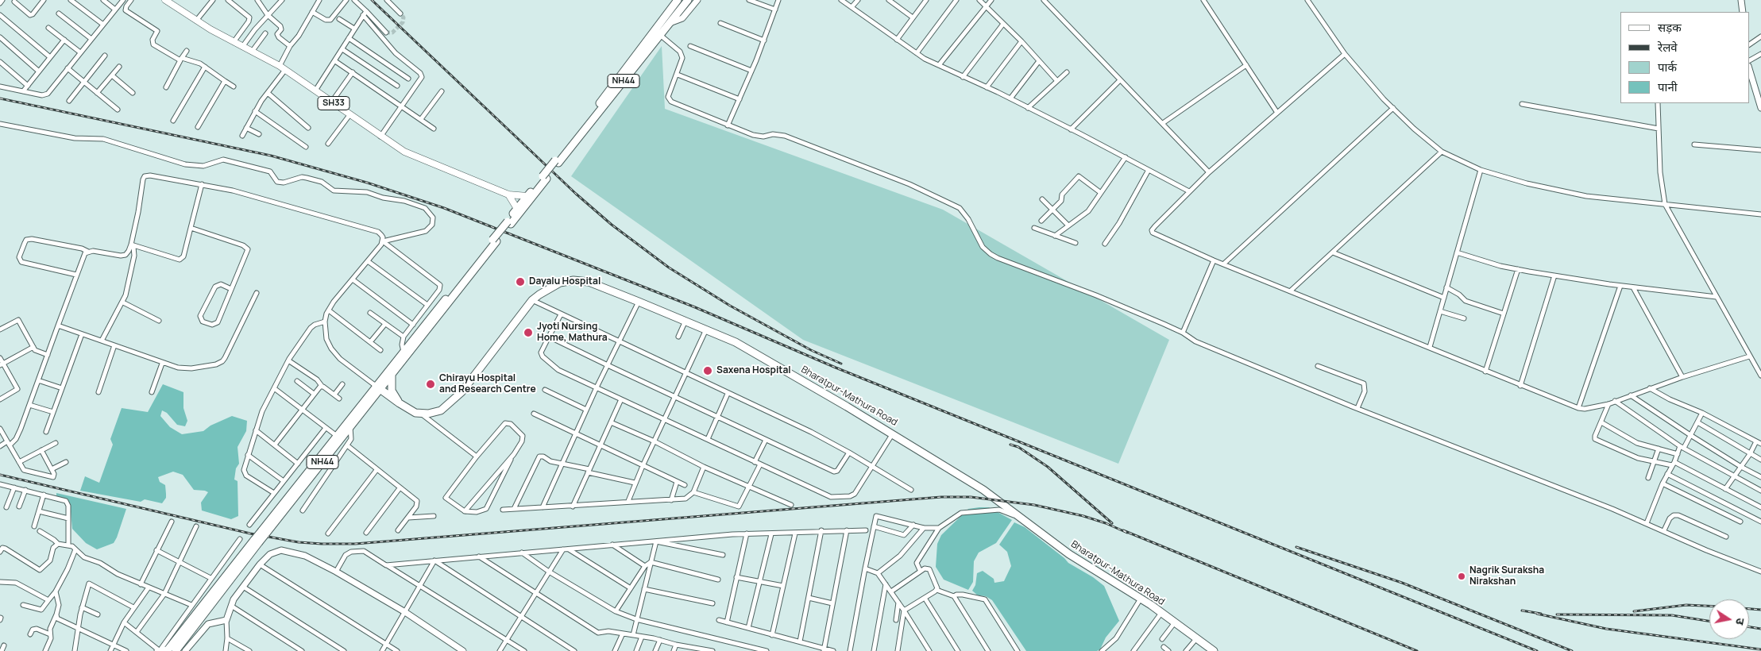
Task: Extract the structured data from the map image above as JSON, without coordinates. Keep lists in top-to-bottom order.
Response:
{
  "streets": {
    "highway": ["NH44", "Bharatpur-Mathura Road"],
    "main road": ["SH33"]
  },
  "crossings": [
    ["NH44", "SH33"]
  ],
  "places": [
    "Dayalu Hospital",
    "Jyoti Nursing Home, Mathura",
    "Saxena Hospital",
    "Chirayu Hospital and Research Centre",
    "Nagrik Suraksha Nirakshan"
  ],
  "legend": [
    "सड़क",
    "रेलवे",
    "पार्क",
    "पानी"
  ],
  "north": "right"
}
